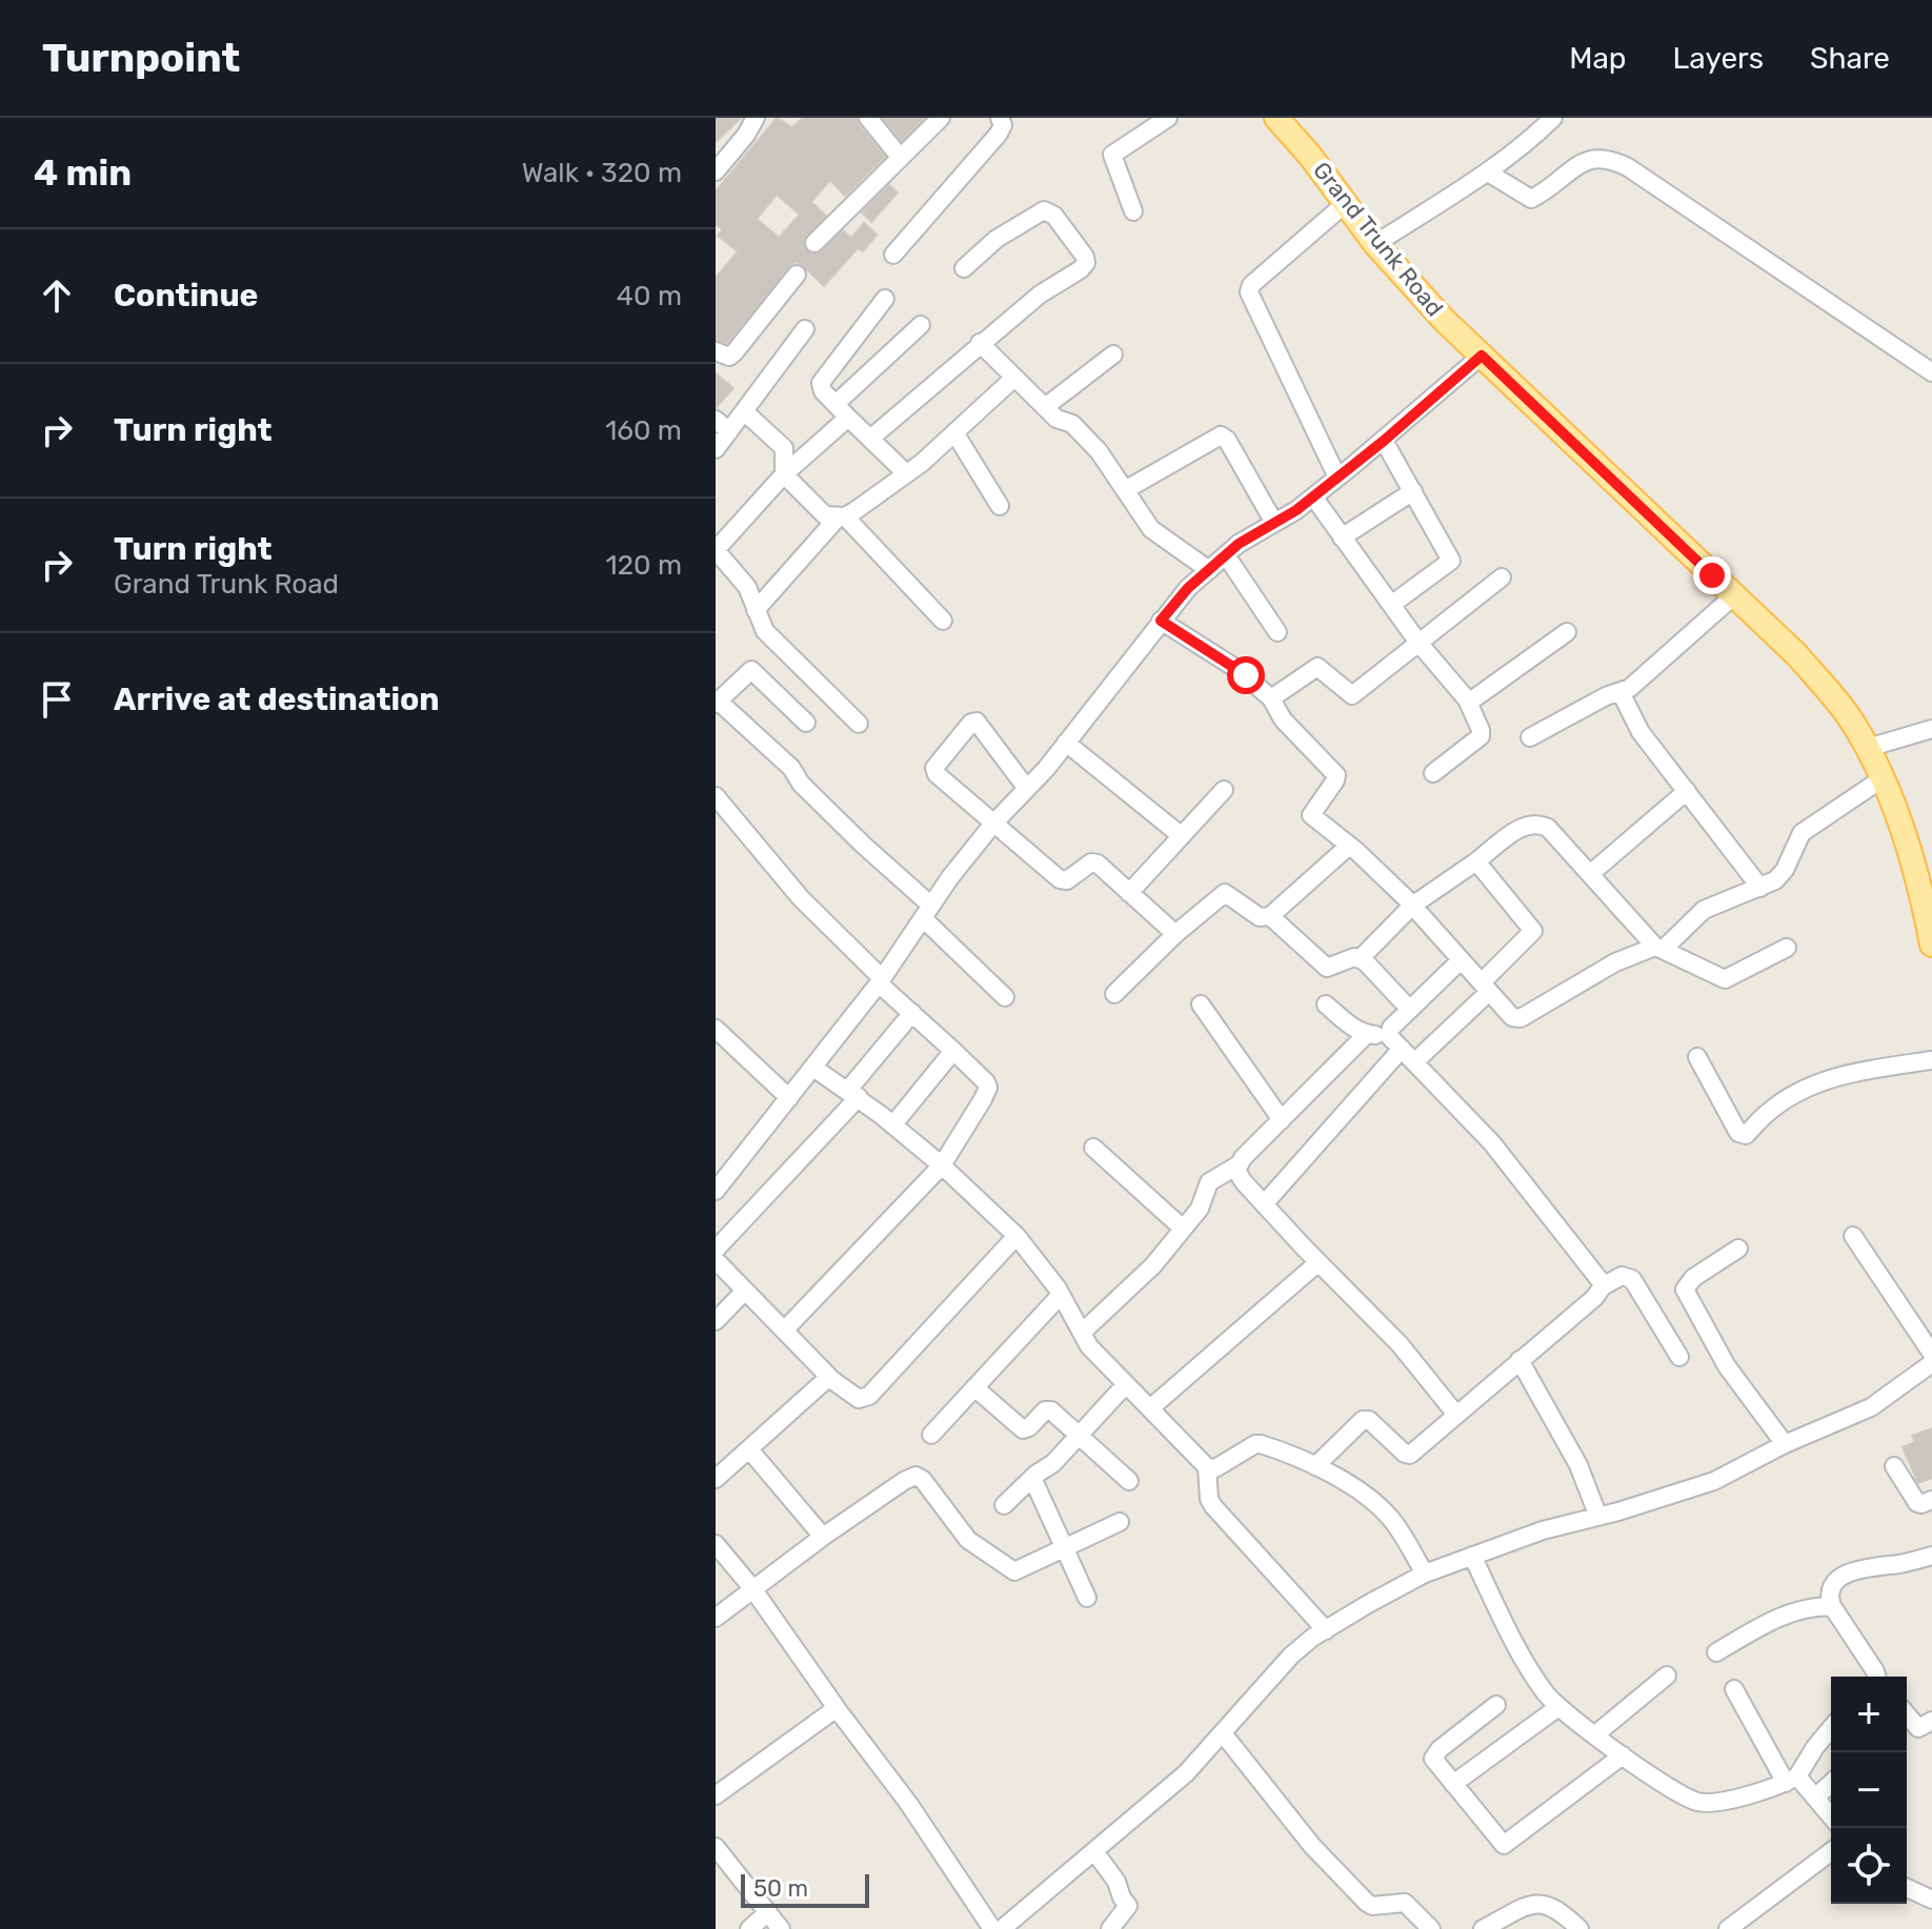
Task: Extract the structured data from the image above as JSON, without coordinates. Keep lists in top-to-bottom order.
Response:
{
  "streets": {
    "main road": ["Grand Trunk Road"]
  },
  "scale_bar": "50 m",
  "page": {
    "header": "Turnpoint",
    "nav": ["Map", "Layers", "Share"],
    "heading": ["4 min", "Walk · 320 m"],
    "list": [
      ["Continue", "40 m"],
      ["Turn right", "160 m"],
      ["Turn right", "Grand Trunk Road", "120 m"],
      "Arrive at destination"
    ],
    "map_buttons": ["+", "−"],
    "scale": "50 m"
  }
}
